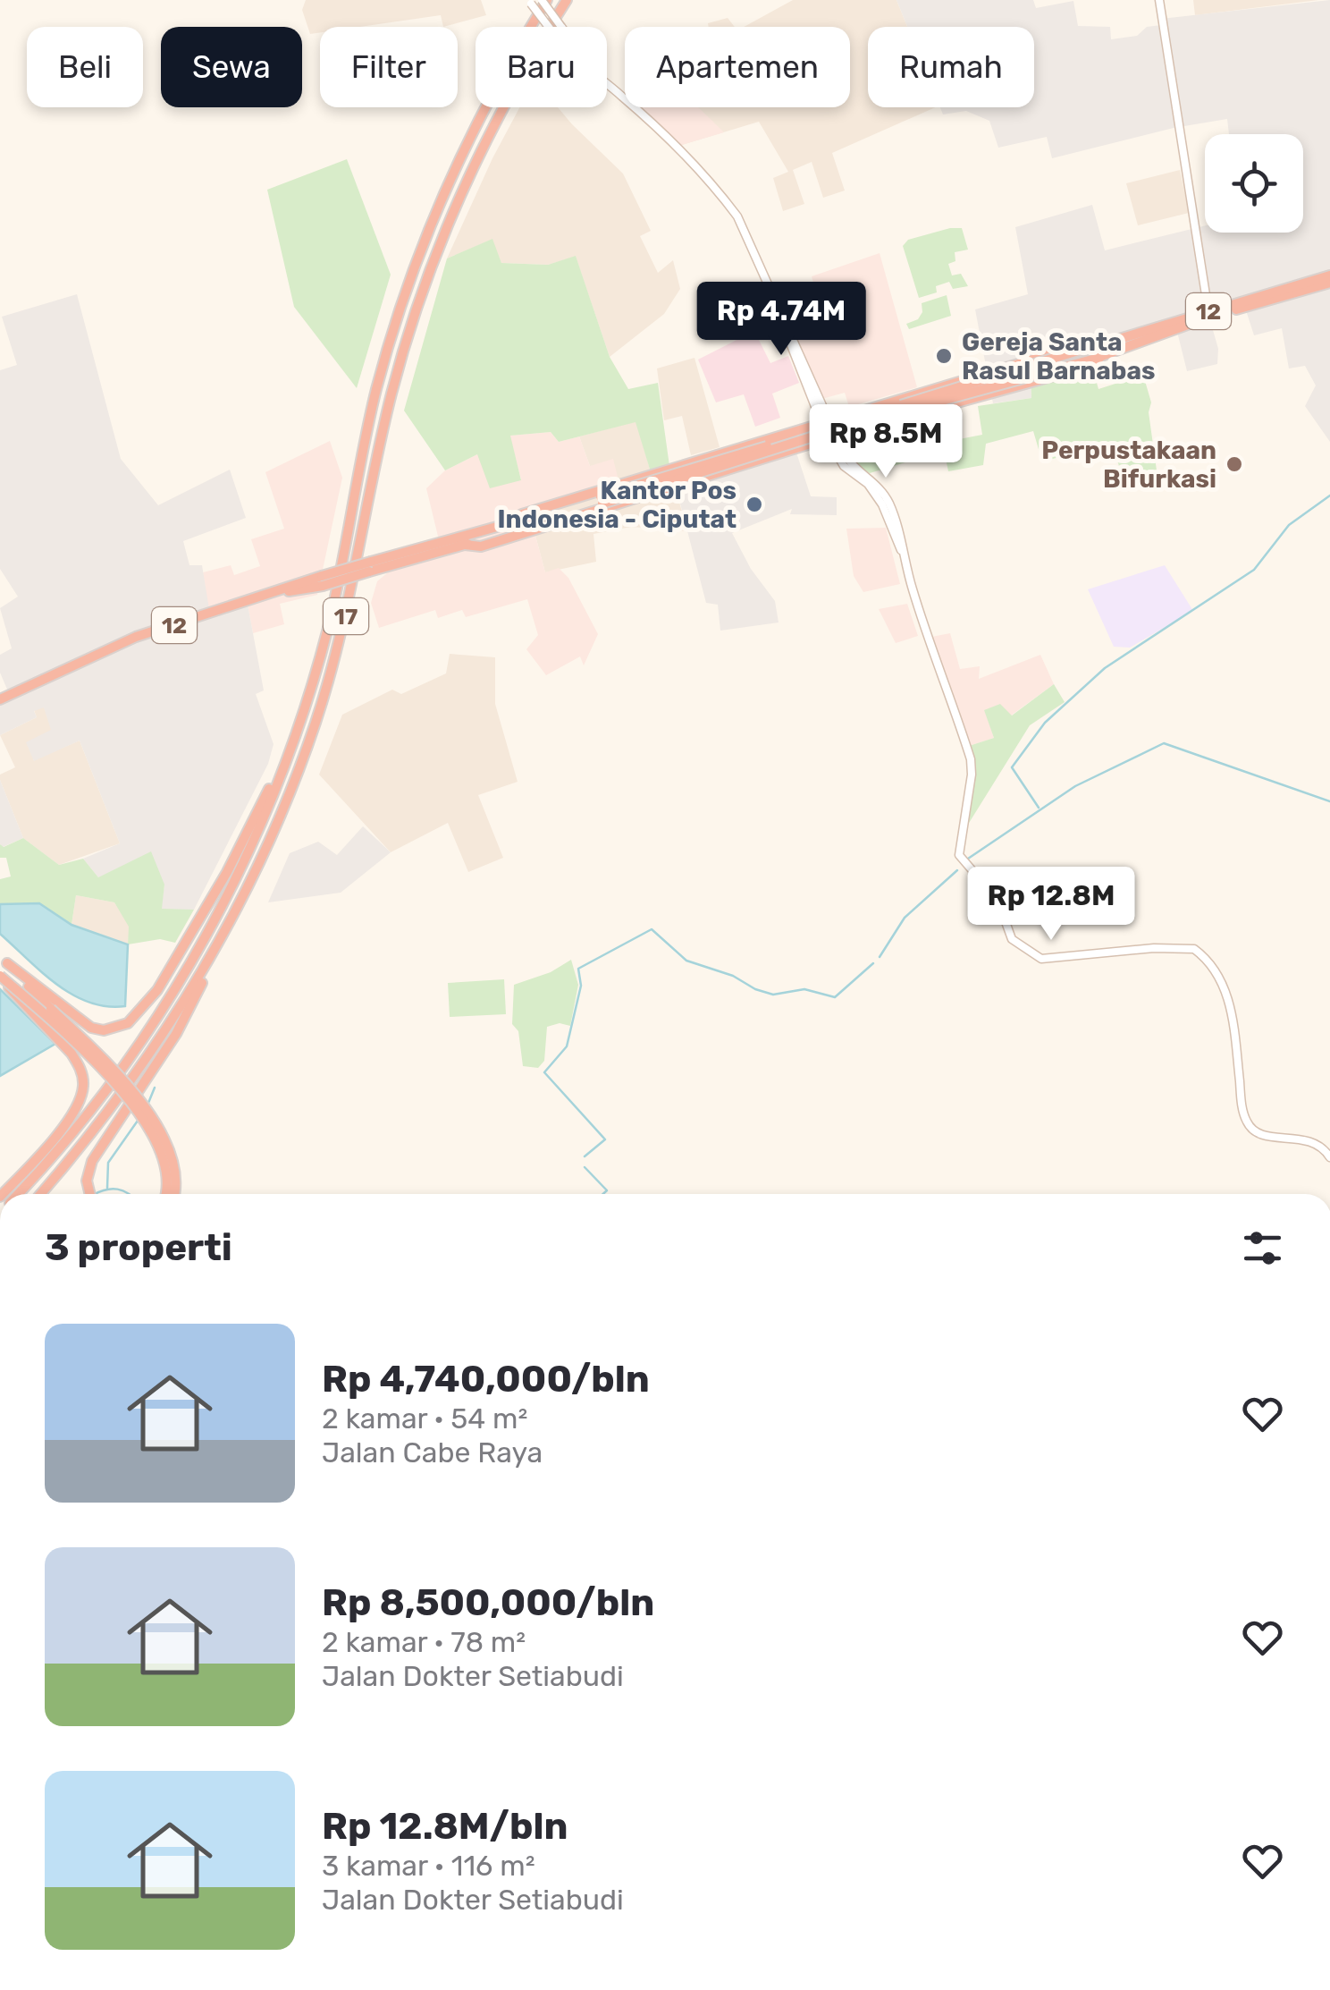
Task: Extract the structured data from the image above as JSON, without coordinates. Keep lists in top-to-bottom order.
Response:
{
  "streets": {
    "highway": ["12", "17"]
  },
  "places": ["Gereja Santa Rasul Barnabas", "Perpustakaan Bifurkasi", "Kantor Pos Indonesia - Ciputat"],
  "page": {
    "chip": [
      "Beli",
      "Sewa",
      "Filter",
      "Baru",
      "Apartemen",
      "Rumah"
    ],
    "price": ["Rp 4.74M", "Rp 8.5M", "Rp 12.8M"],
    "heading": "3 properti",
    "list": [
      {
        "name": "Rp 4,740,000/bln",
        "note": "2 kamar · 54 m² · Jalan Cabe Raya"
      },
      {
        "name": "Rp 8,500,000/bln",
        "note": "2 kamar · 78 m² · Jalan Dokter Setiabudi"
      },
      {
        "name": "Rp 12.8M/bln",
        "note": "3 kamar · 116 m² · Jalan Dokter Setiabudi"
      }
    ]
  }
}
